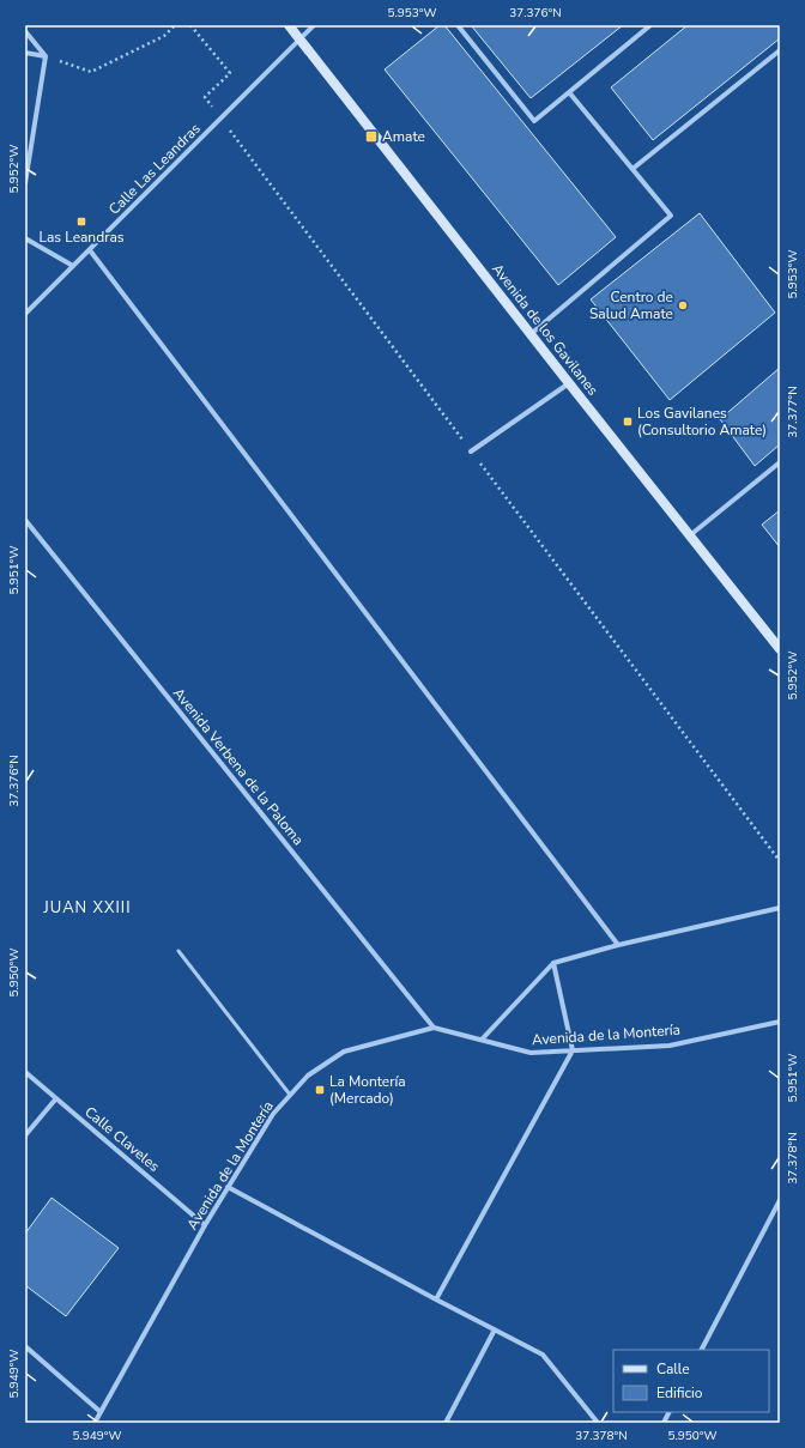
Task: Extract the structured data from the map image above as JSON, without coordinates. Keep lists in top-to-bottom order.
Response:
{
  "streets": {
    "street": [
      "Calle Las Leandras",
      "Avenida de los Gavilanes",
      "Avenida Verbena de la Paloma",
      "Avenida de la Montería",
      "Calle Claveles"
    ]
  },
  "crossings": [
    ["Calle Las Leandras", "Avenida de los Gavilanes"],
    ["Avenida Verbena de la Paloma", "Avenida de la Montería"],
    ["Avenida de la Montería", "Calle Claveles"]
  ],
  "districts": ["JUAN XXIII"],
  "places": {
    "transit": [
      "Amate",
      "Las Leandras",
      "Los Gavilanes (Consultorio Amate)",
      "La Montería (Mercado)"
    ],
    "other": ["Centro de Salud Amate"]
  },
  "legend": ["Calle", "Edificio"],
  "coordinates": [
    "5.953°W",
    "37.376°N",
    "5.952°W",
    "37.377°N",
    "5.951°W",
    "5.950°W",
    "37.378°N",
    "5.949°W"
  ]
}
